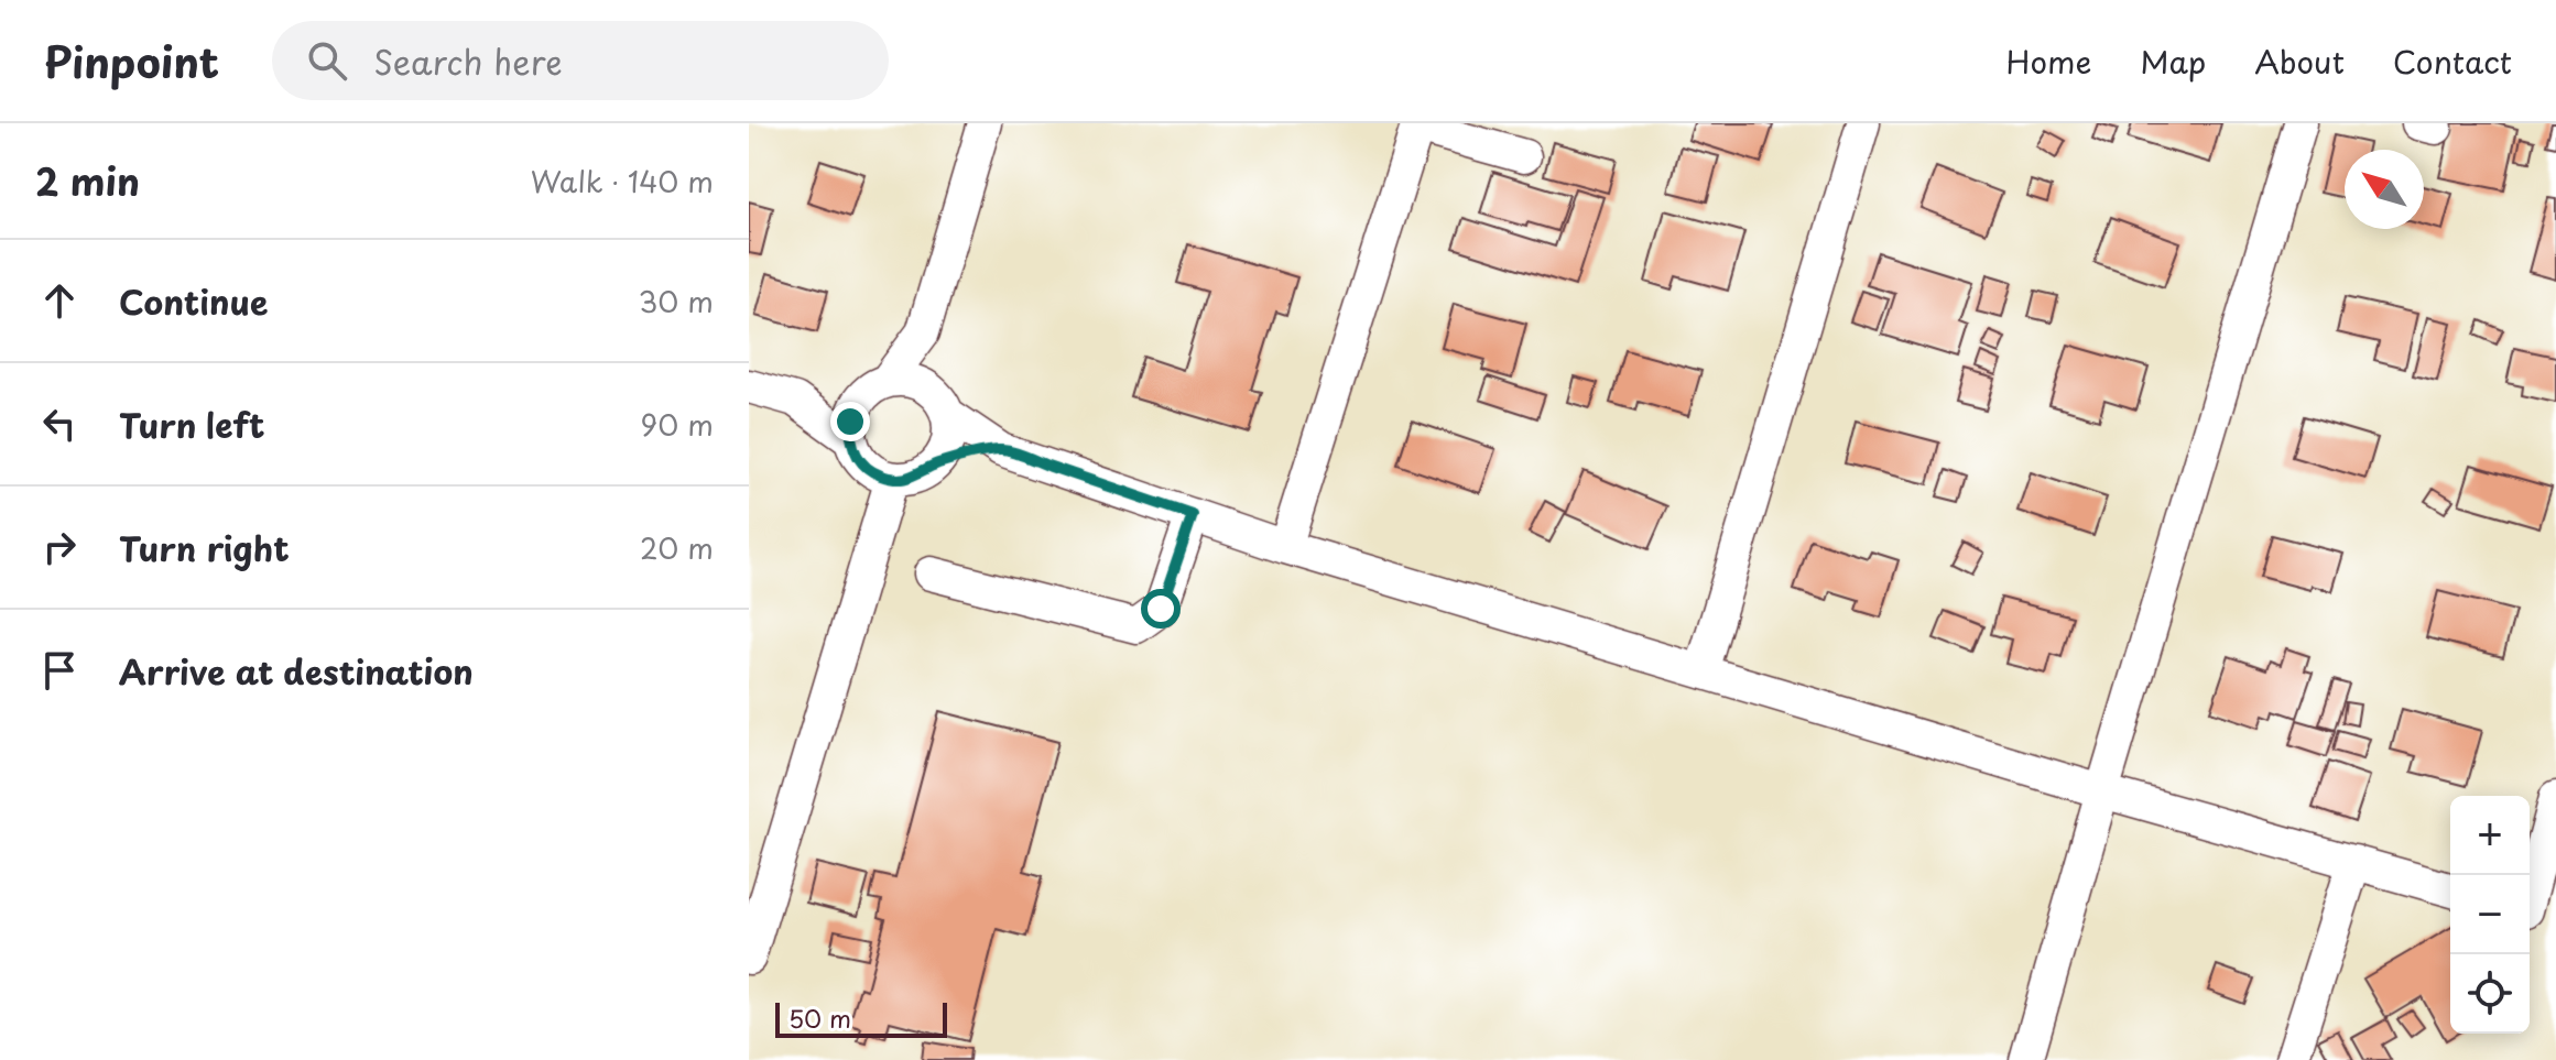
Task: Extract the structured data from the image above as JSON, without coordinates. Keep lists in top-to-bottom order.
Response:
{
  "scale_bar": "50 m",
  "north": "top left",
  "page": {
    "header": "Pinpoint",
    "search": "Search here",
    "nav": [
      "Home",
      "Map",
      "About",
      "Contact"
    ],
    "heading": ["2 min", "Walk · 140 m"],
    "list": [
      ["Continue", "30 m"],
      ["Turn left", "90 m"],
      ["Turn right", "20 m"],
      "Arrive at destination"
    ],
    "map_buttons": ["+", "−"],
    "scale": "50 m"
  }
}
